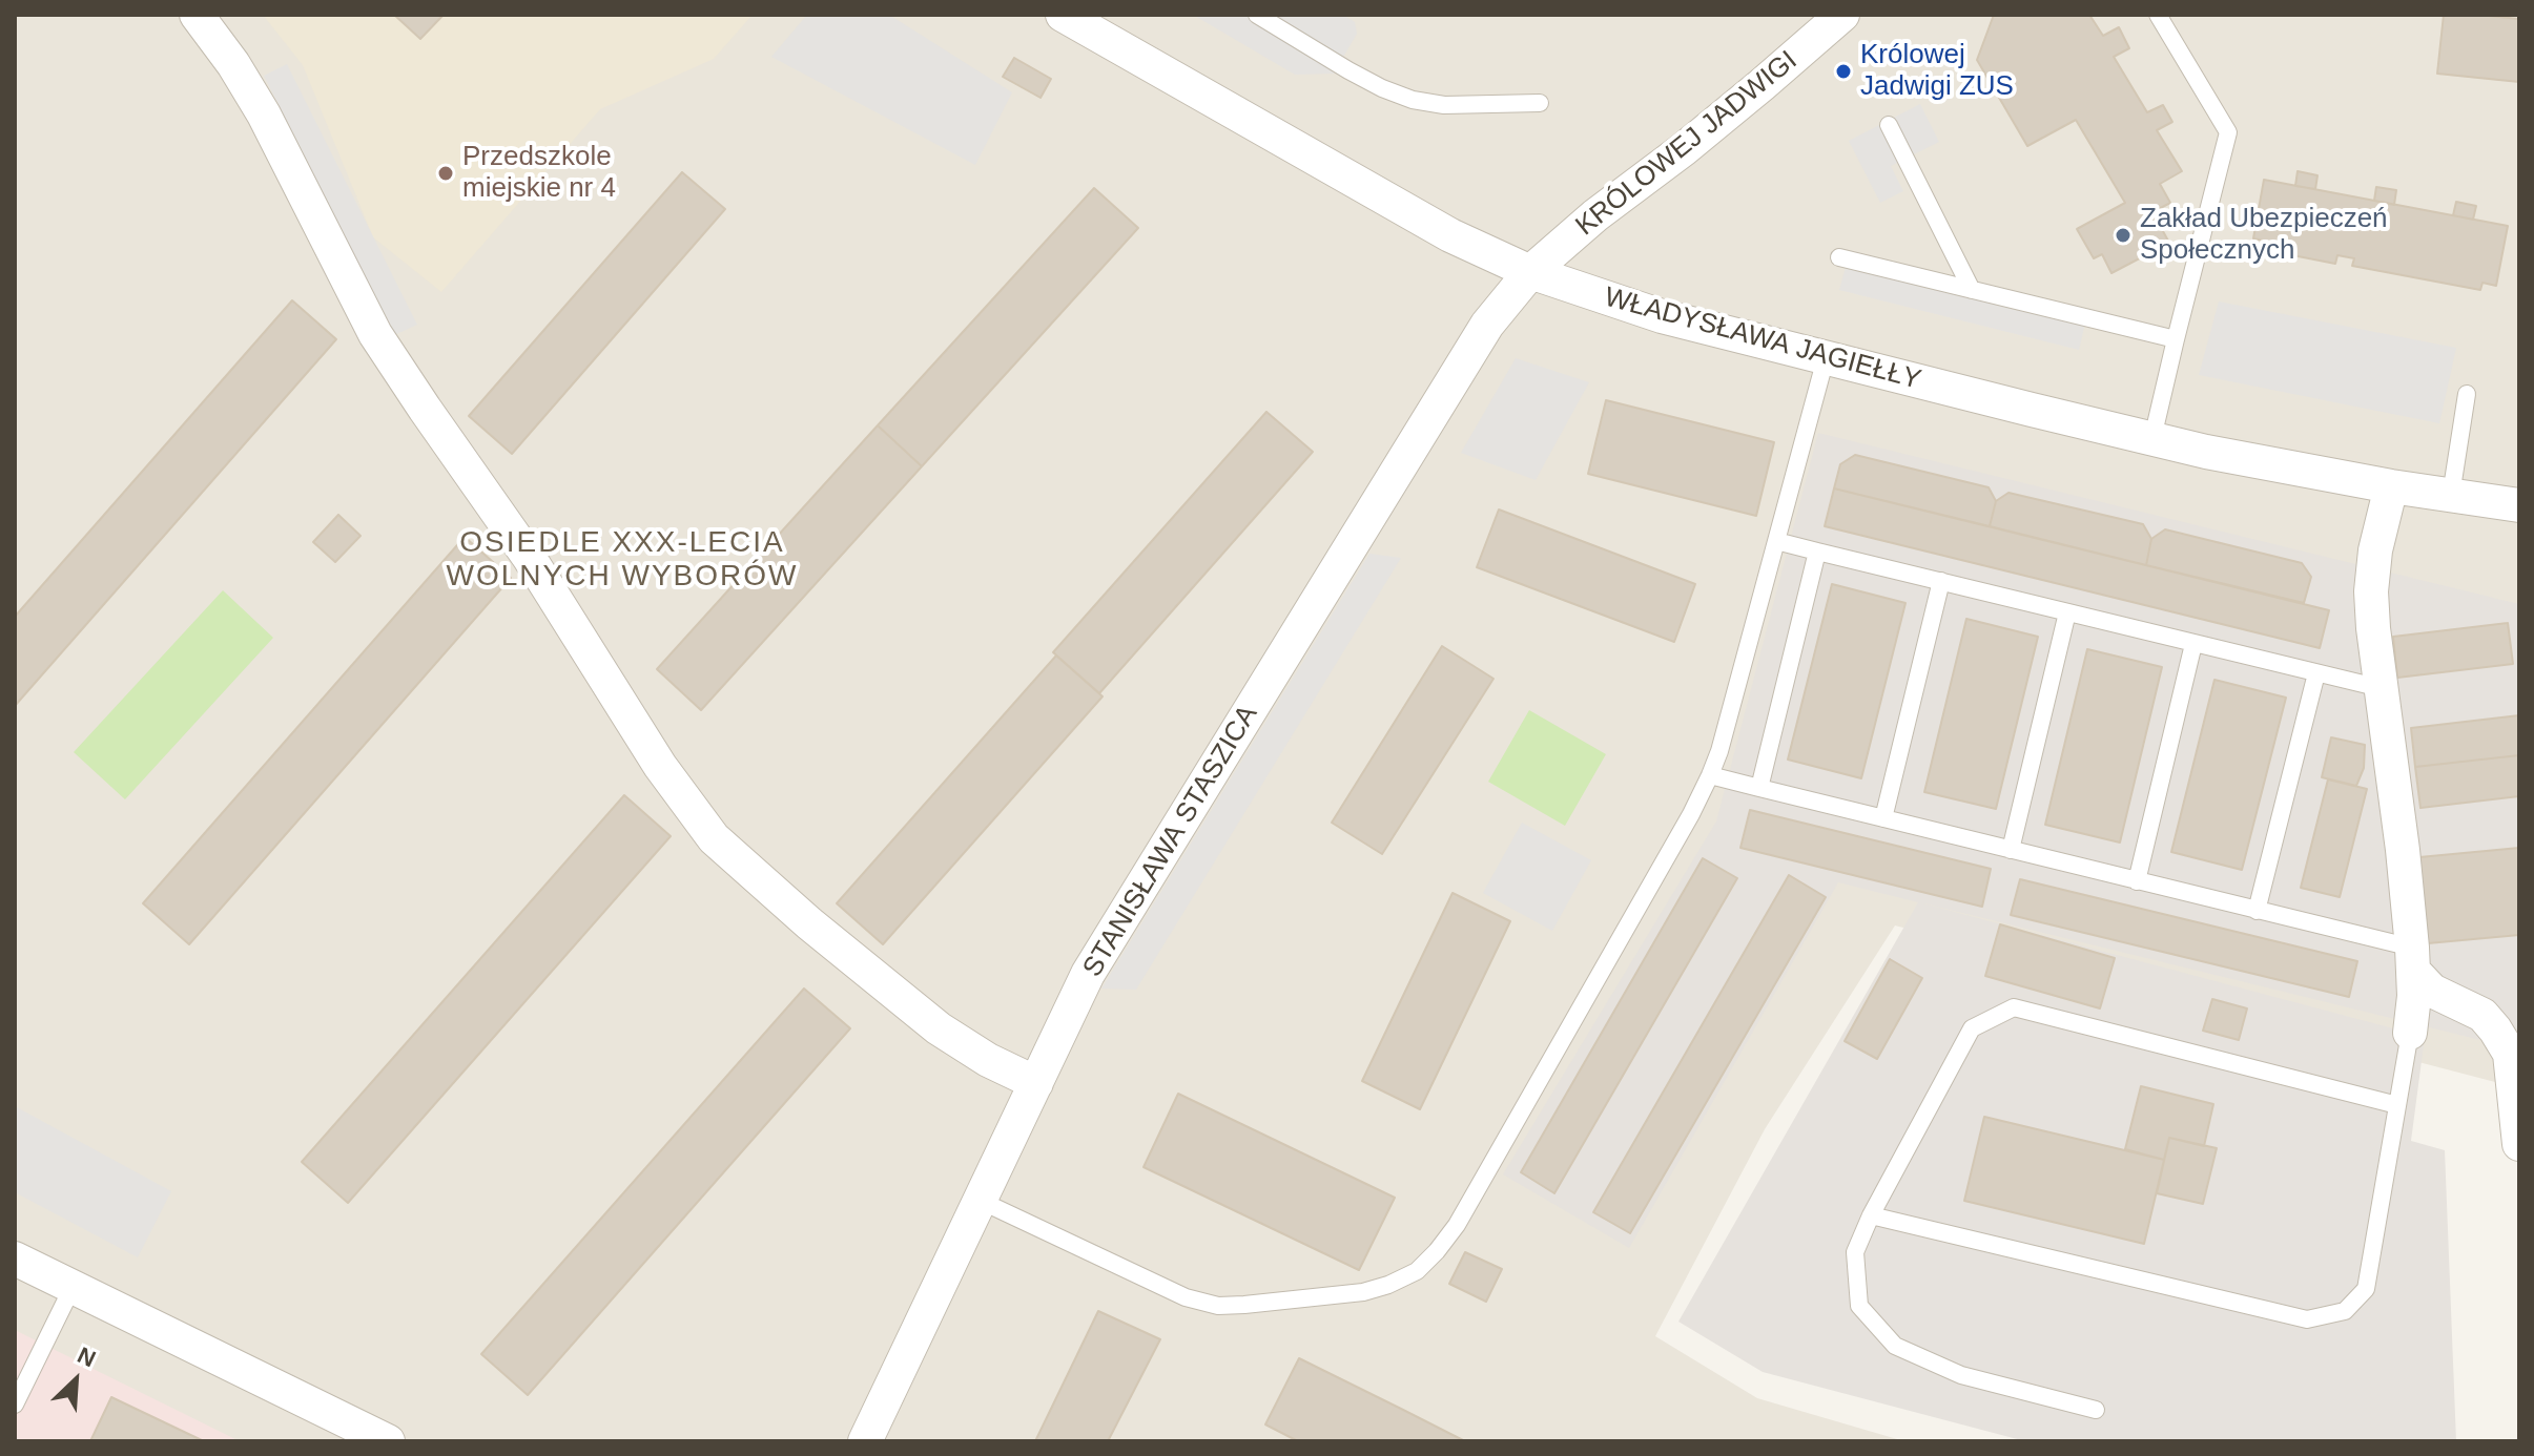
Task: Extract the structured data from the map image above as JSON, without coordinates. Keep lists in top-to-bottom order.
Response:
{
  "streets": {
    "street": ["KRÓLOWEJ JADWIGI", "WŁADYSŁAWA JAGIEŁŁY", "STANISŁAWA STASZICA"]
  },
  "crossings": [
    ["KRÓLOWEJ JADWIGI", "WŁADYSŁAWA JAGIEŁŁY"],
    ["KRÓLOWEJ JADWIGI", "STANISŁAWA STASZICA"],
    ["WŁADYSŁAWA JAGIEŁŁY", "STANISŁAWA STASZICA"]
  ],
  "districts": ["OSIEDLE XXX-LECIA WOLNYCH WYBORÓW"],
  "places": ["Królowej Jadwigi ZUS", "Przedszkole miejskie nr 4", "Zakład Ubezpieczeń Społecznych"],
  "north": "top right"
}
